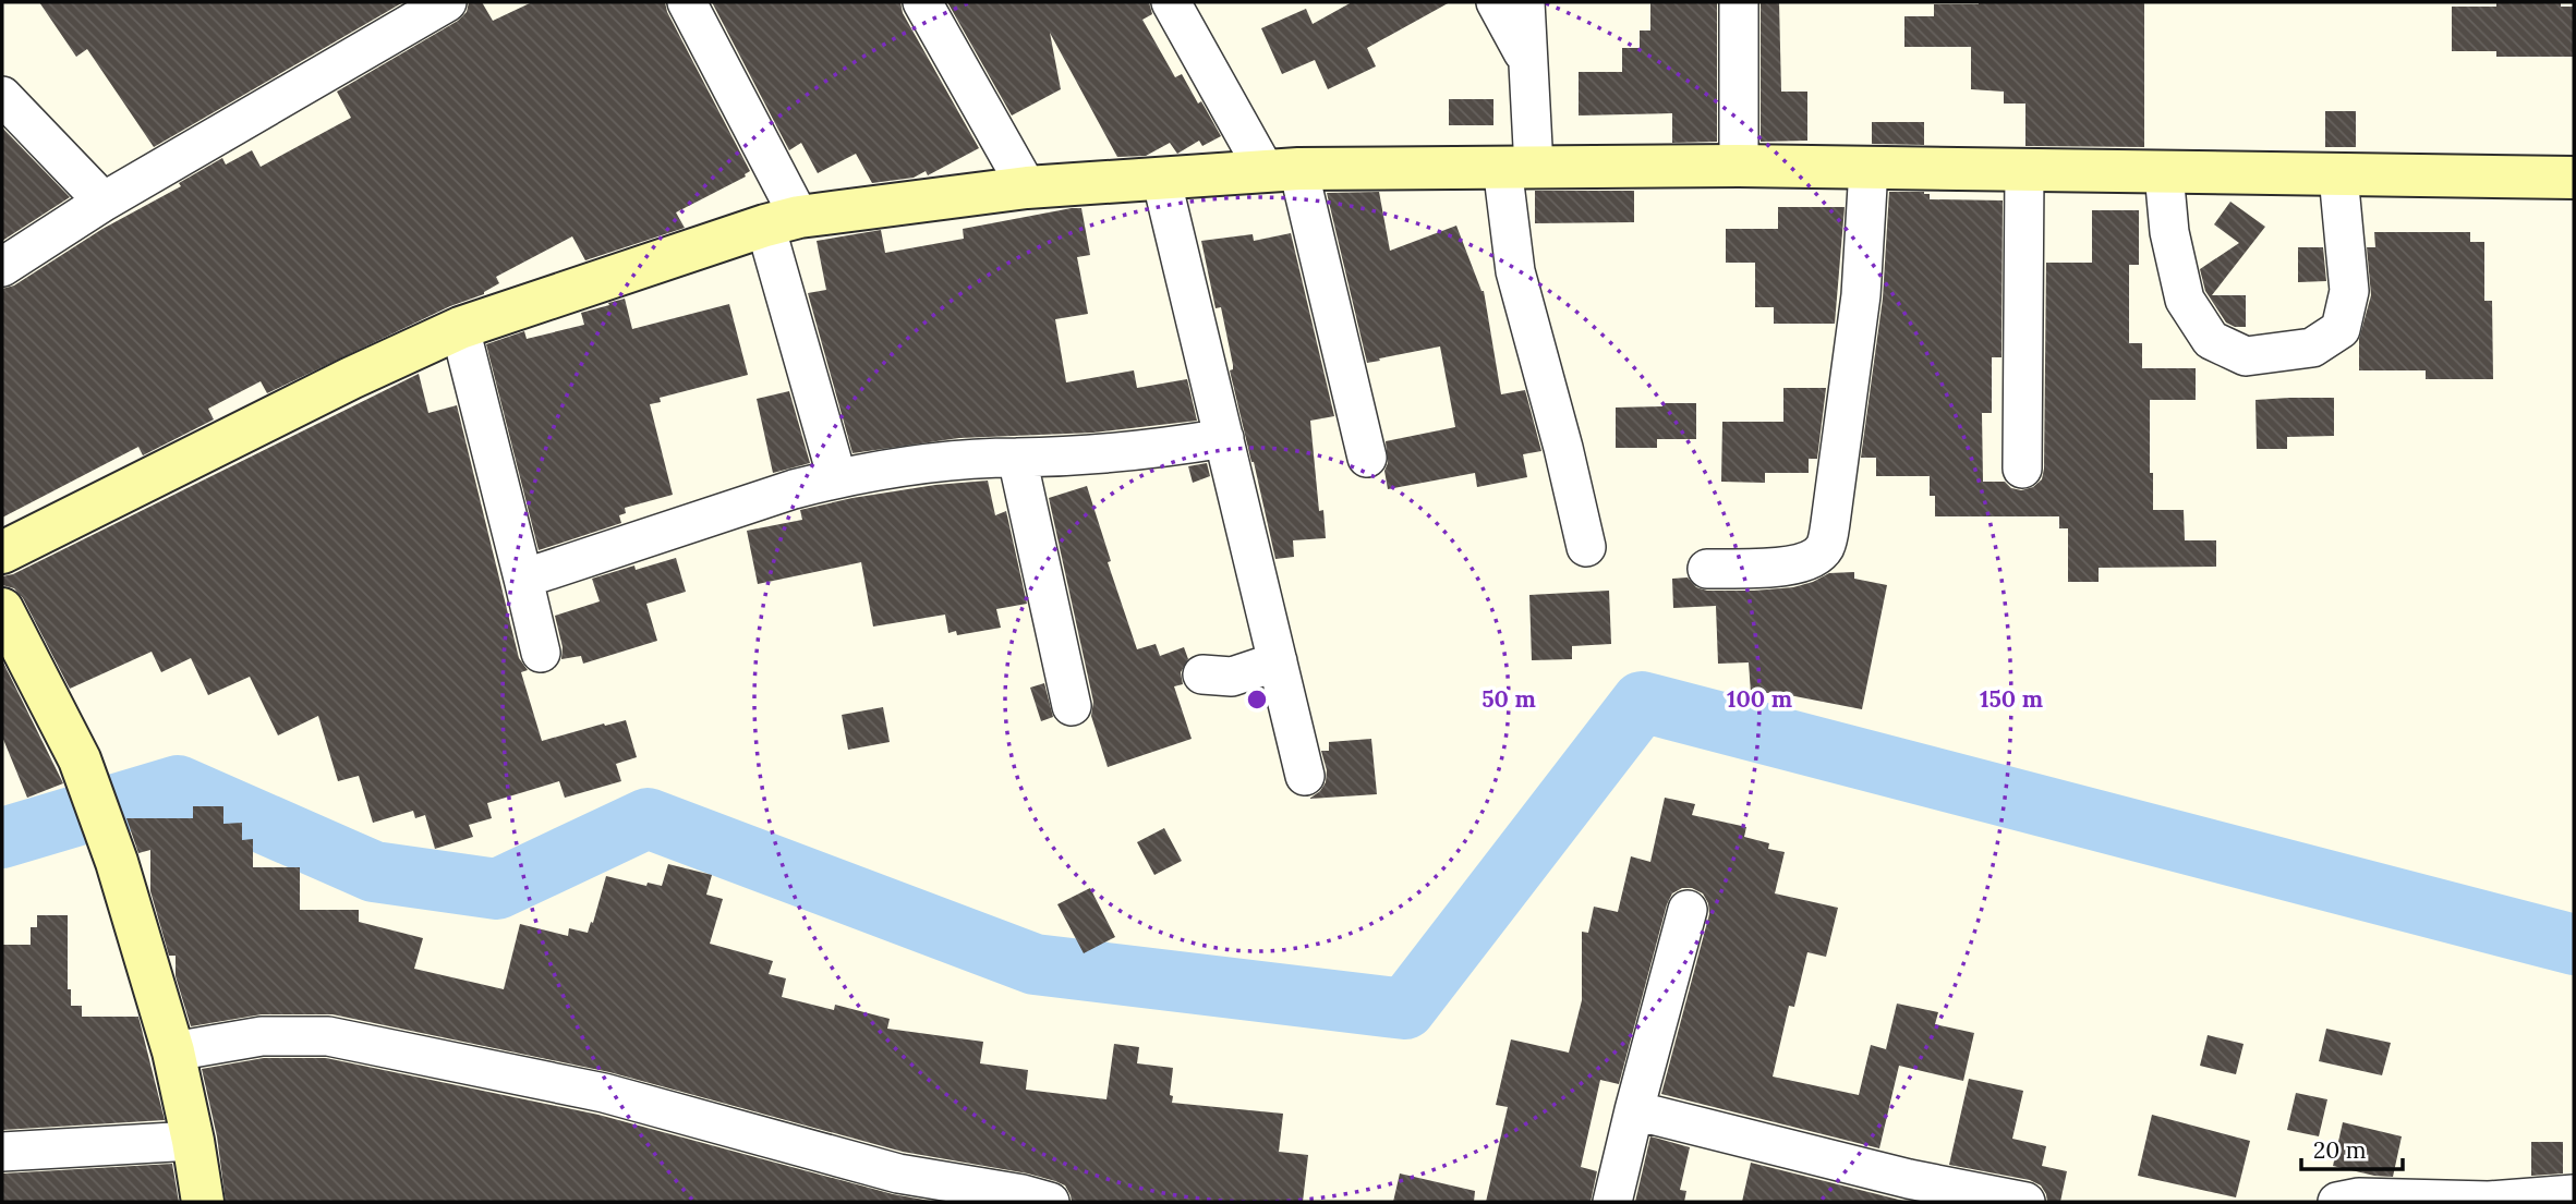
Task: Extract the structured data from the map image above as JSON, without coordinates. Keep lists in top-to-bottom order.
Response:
{
  "scale_bar": "20 m",
  "rings": ["50 m", "100 m", "150 m"]
}
